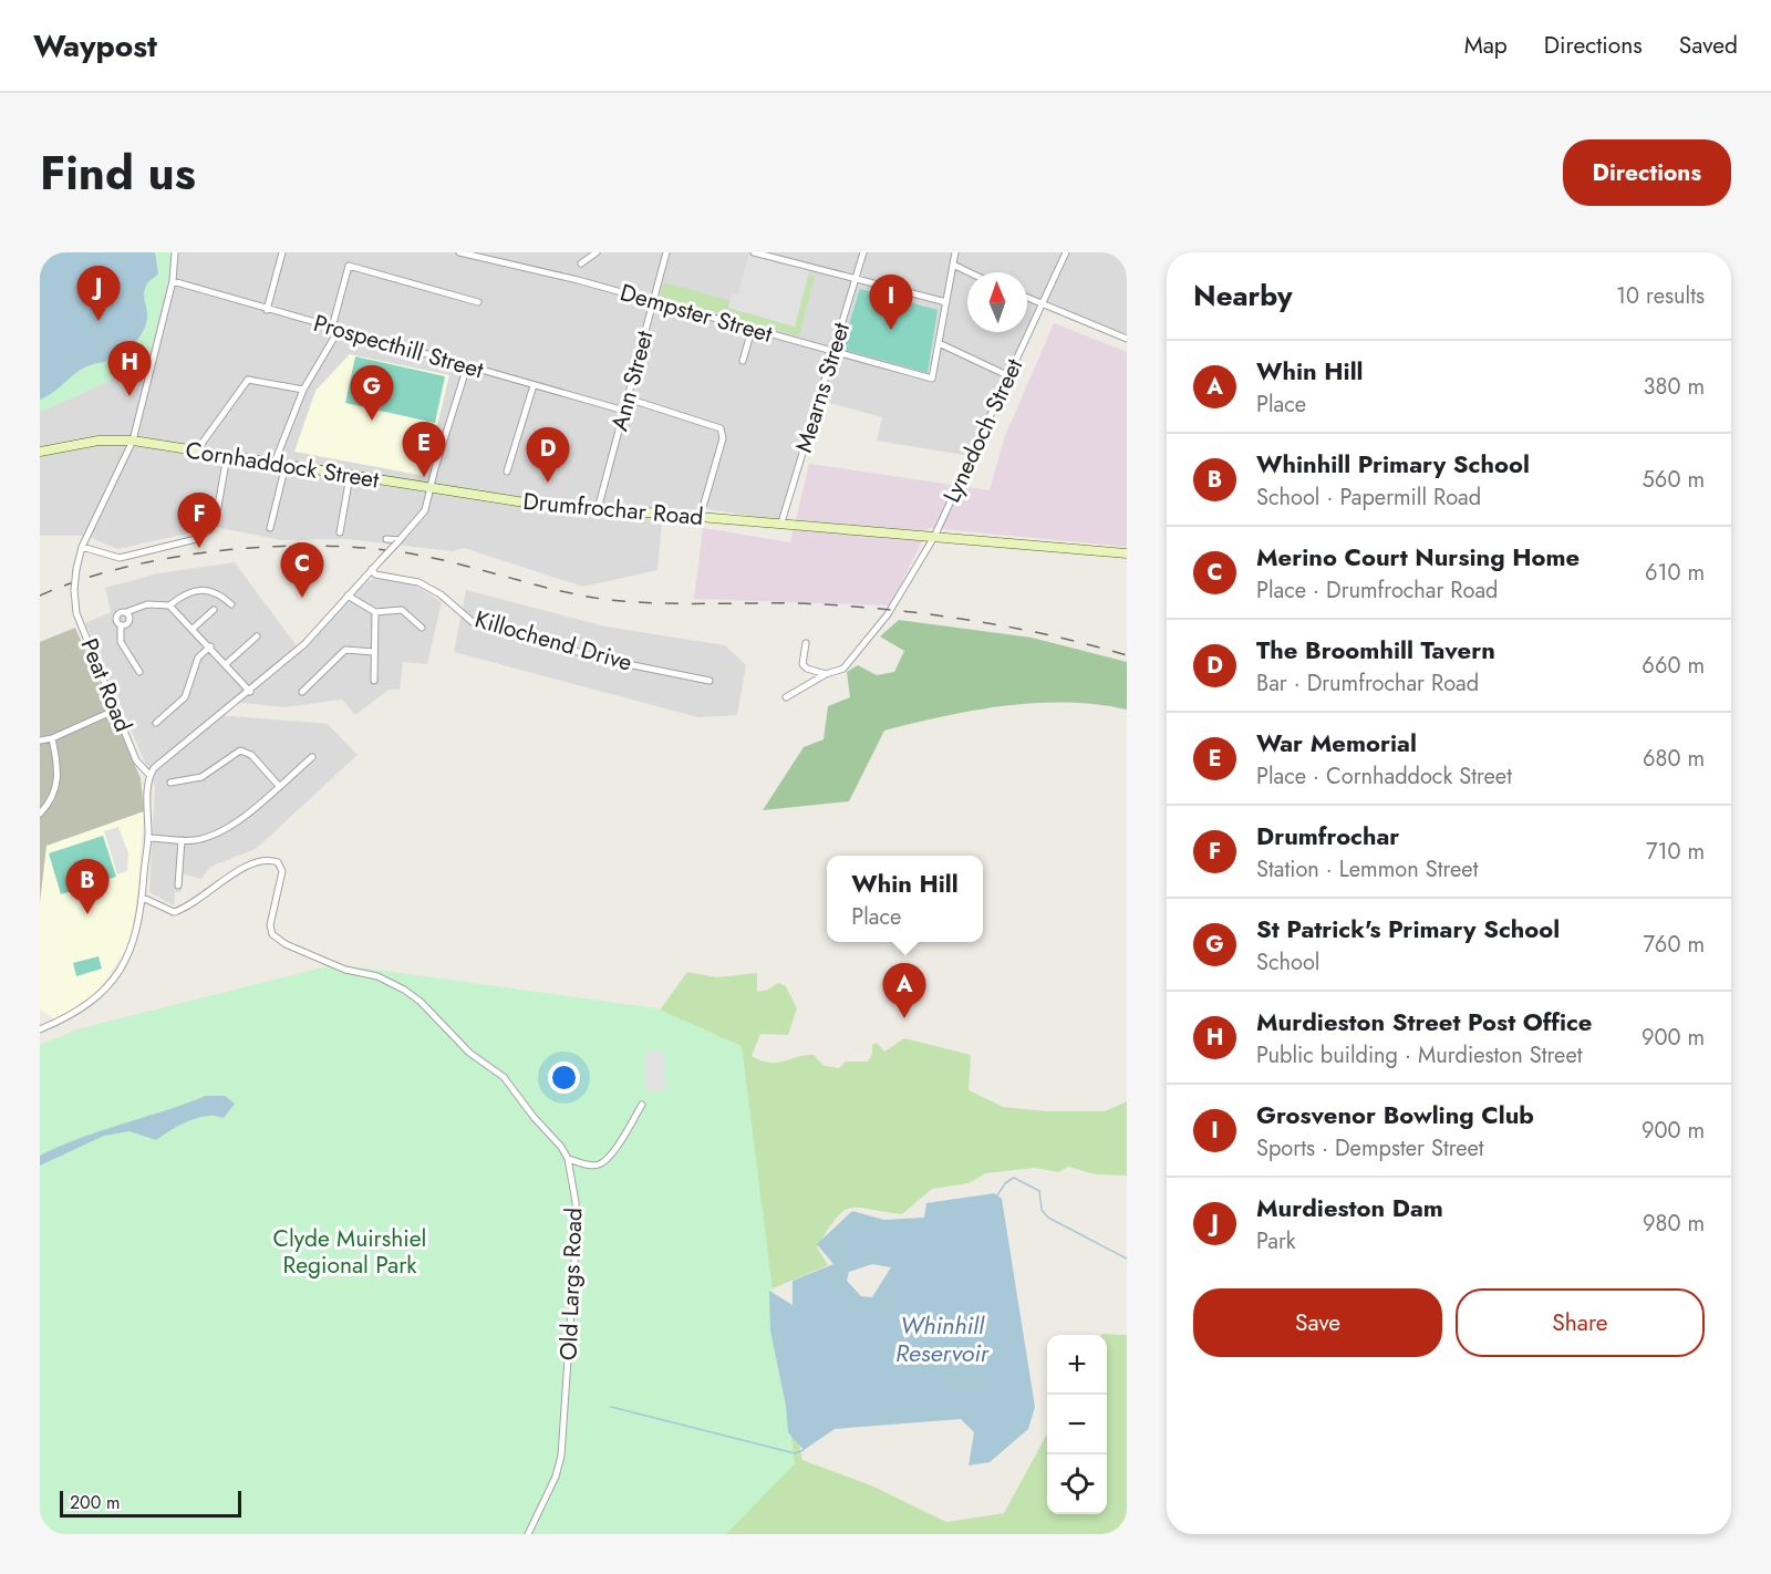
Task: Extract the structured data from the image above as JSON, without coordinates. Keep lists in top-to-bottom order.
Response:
{
  "streets": {
    "main road": ["Cornhaddock Street", "Drumfrochar Road"],
    "street": [
      "Dempster Street",
      "Prospecthill Street",
      "Ann Street",
      "Mearns Street",
      "Lynedoch Street",
      "Killochend Drive",
      "Peat Road",
      "Old Largs Road"
    ]
  },
  "crossings": [
    ["Dempster Street", "Ann Street"],
    ["Dempster Street", "Mearns Street"],
    ["Prospecthill Street", "Ann Street"],
    ["Prospecthill Street", "Peat Road"],
    ["Ann Street", "Drumfrochar Road"],
    ["Mearns Street", "Drumfrochar Road"],
    ["Lynedoch Street", "Drumfrochar Road"],
    ["Cornhaddock Street", "Drumfrochar Road"],
    ["Cornhaddock Street", "Peat Road"]
  ],
  "water": ["Whinhill Reservoir"],
  "parks": ["Clyde Muirshiel Regional Park"],
  "scale_bar": "200 m",
  "north": "top",
  "page": {
    "header": "Waypost",
    "nav": ["Map", "Directions", "Saved"],
    "title": "Find us",
    "buttons": [
      "Directions",
      ["Save", "Share"]
    ],
    "heading": ["Nearby", "10 results"],
    "pins": [
      "J",
      "I",
      "H",
      "G",
      "E",
      "D",
      "F",
      "C",
      "B",
      "A"
    ],
    "list": [
      {
        "mark": "A",
        "name": "Whin Hill",
        "note": "Place",
        "value": "380 m"
      },
      {
        "mark": "B",
        "name": "Whinhill Primary School",
        "note": "School · Papermill Road",
        "value": "560 m"
      },
      {
        "mark": "C",
        "name": "Merino Court Nursing Home",
        "note": "Place · Drumfrochar Road",
        "value": "610 m"
      },
      {
        "mark": "D",
        "name": "The Broomhill Tavern",
        "note": "Bar · Drumfrochar Road",
        "value": "660 m"
      },
      {
        "mark": "E",
        "name": "War Memorial",
        "note": "Place · Cornhaddock Street",
        "value": "680 m"
      },
      {
        "mark": "F",
        "name": "Drumfrochar",
        "note": "Station · Lemmon Street",
        "value": "710 m"
      },
      {
        "mark": "G",
        "name": "St Patrick's Primary School",
        "note": "School",
        "value": "760 m"
      },
      {
        "mark": "H",
        "name": "Murdieston Street Post Office",
        "note": "Public building · Murdieston Street",
        "value": "900 m"
      },
      {
        "mark": "I",
        "name": "Grosvenor Bowling Club",
        "note": "Sports · Dempster Street",
        "value": "900 m"
      },
      {
        "mark": "J",
        "name": "Murdieston Dam",
        "note": "Park",
        "value": "980 m"
      }
    ],
    "popup": ["Whin Hill", "Place"],
    "map_buttons": ["+", "−"],
    "scale": "200 m"
  }
}
